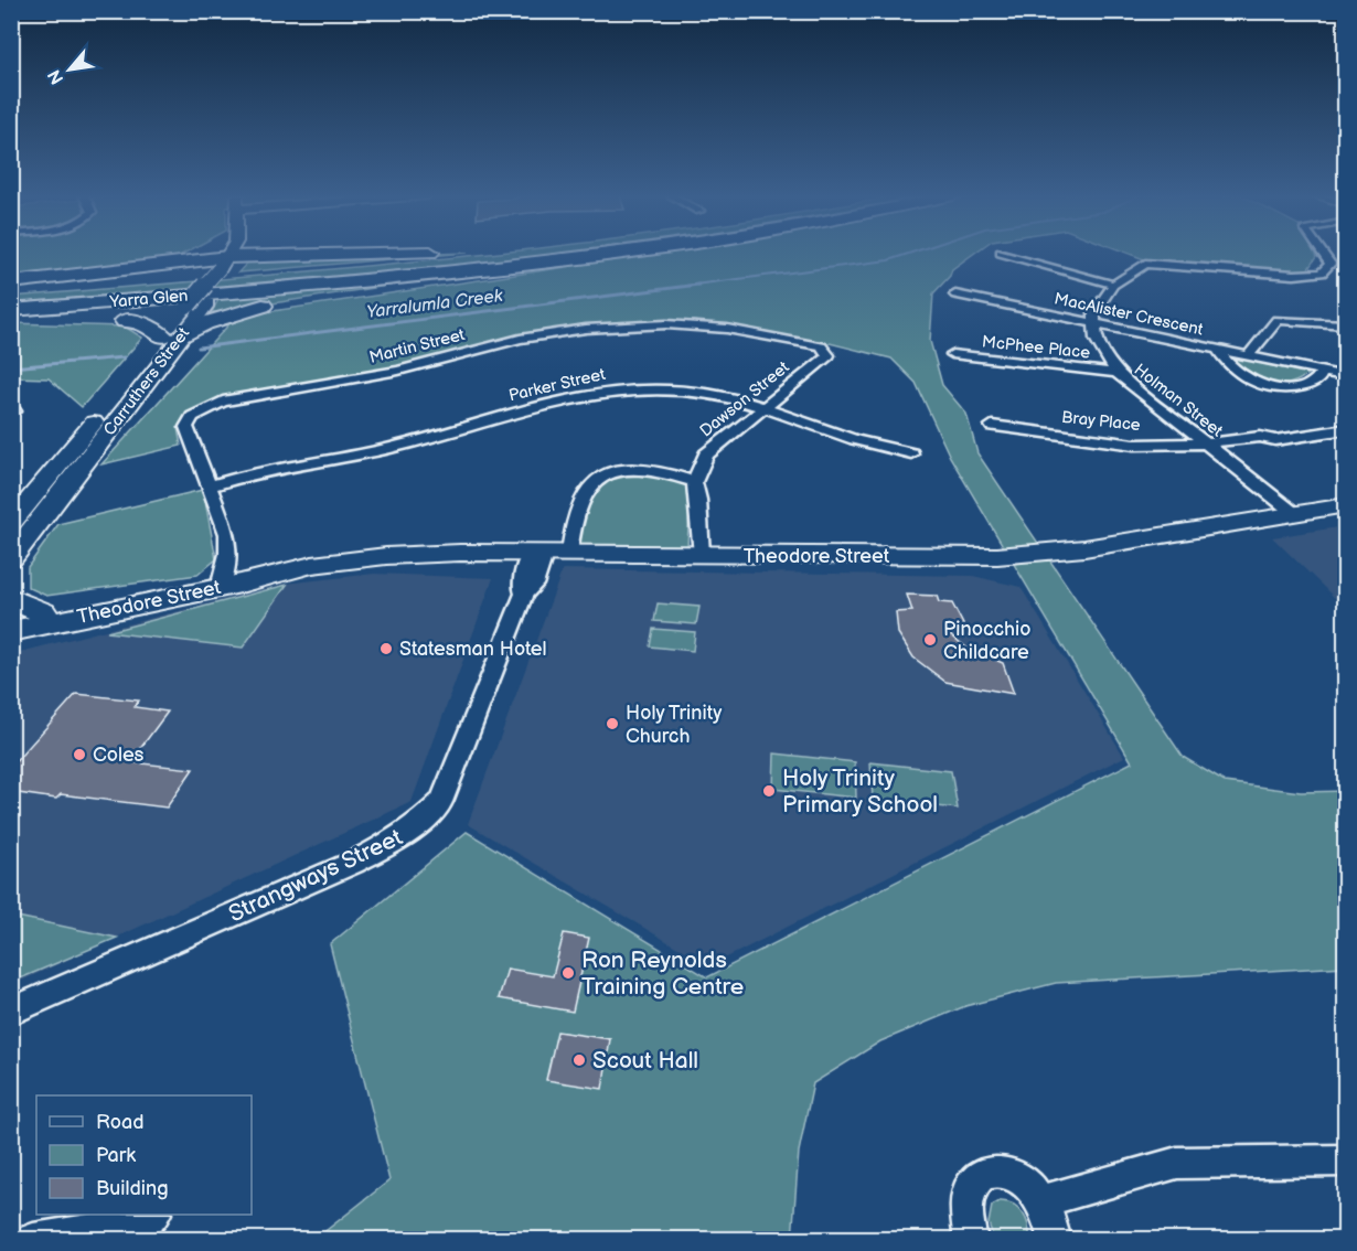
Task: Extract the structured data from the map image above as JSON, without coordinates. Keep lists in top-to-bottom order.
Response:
{
  "streets": {
    "highway": ["Yarra Glen"],
    "main road": ["Carruthers Street", "Theodore Street"],
    "street": [
      "MacAlister Crescent",
      "Martin Street",
      "McPhee Place",
      "Parker Street",
      "Dawson Street",
      "Holman Street",
      "Bray Place",
      "Strangways Street"
    ]
  },
  "crossings": [
    ["MacAlister Crescent", "Holman Street"],
    ["Martin Street", "Parker Street"],
    ["Martin Street", "Dawson Street"],
    ["Martin Street", "Theodore Street"],
    ["McPhee Place", "Holman Street"],
    ["Parker Street", "Dawson Street"],
    ["Holman Street", "Bray Place"],
    ["Holman Street", "Theodore Street"],
    ["Theodore Street", "Strangways Street"]
  ],
  "water": ["Yarralumla Creek"],
  "places": [
    "Pinocchio Childcare",
    "Statesman Hotel",
    "Holy Trinity Church",
    "Coles",
    "Holy Trinity Primary School",
    "Ron Reynolds Training Centre",
    "Scout Hall"
  ],
  "legend": ["Road", "Park", "Building"],
  "north": "bottom left"
}
